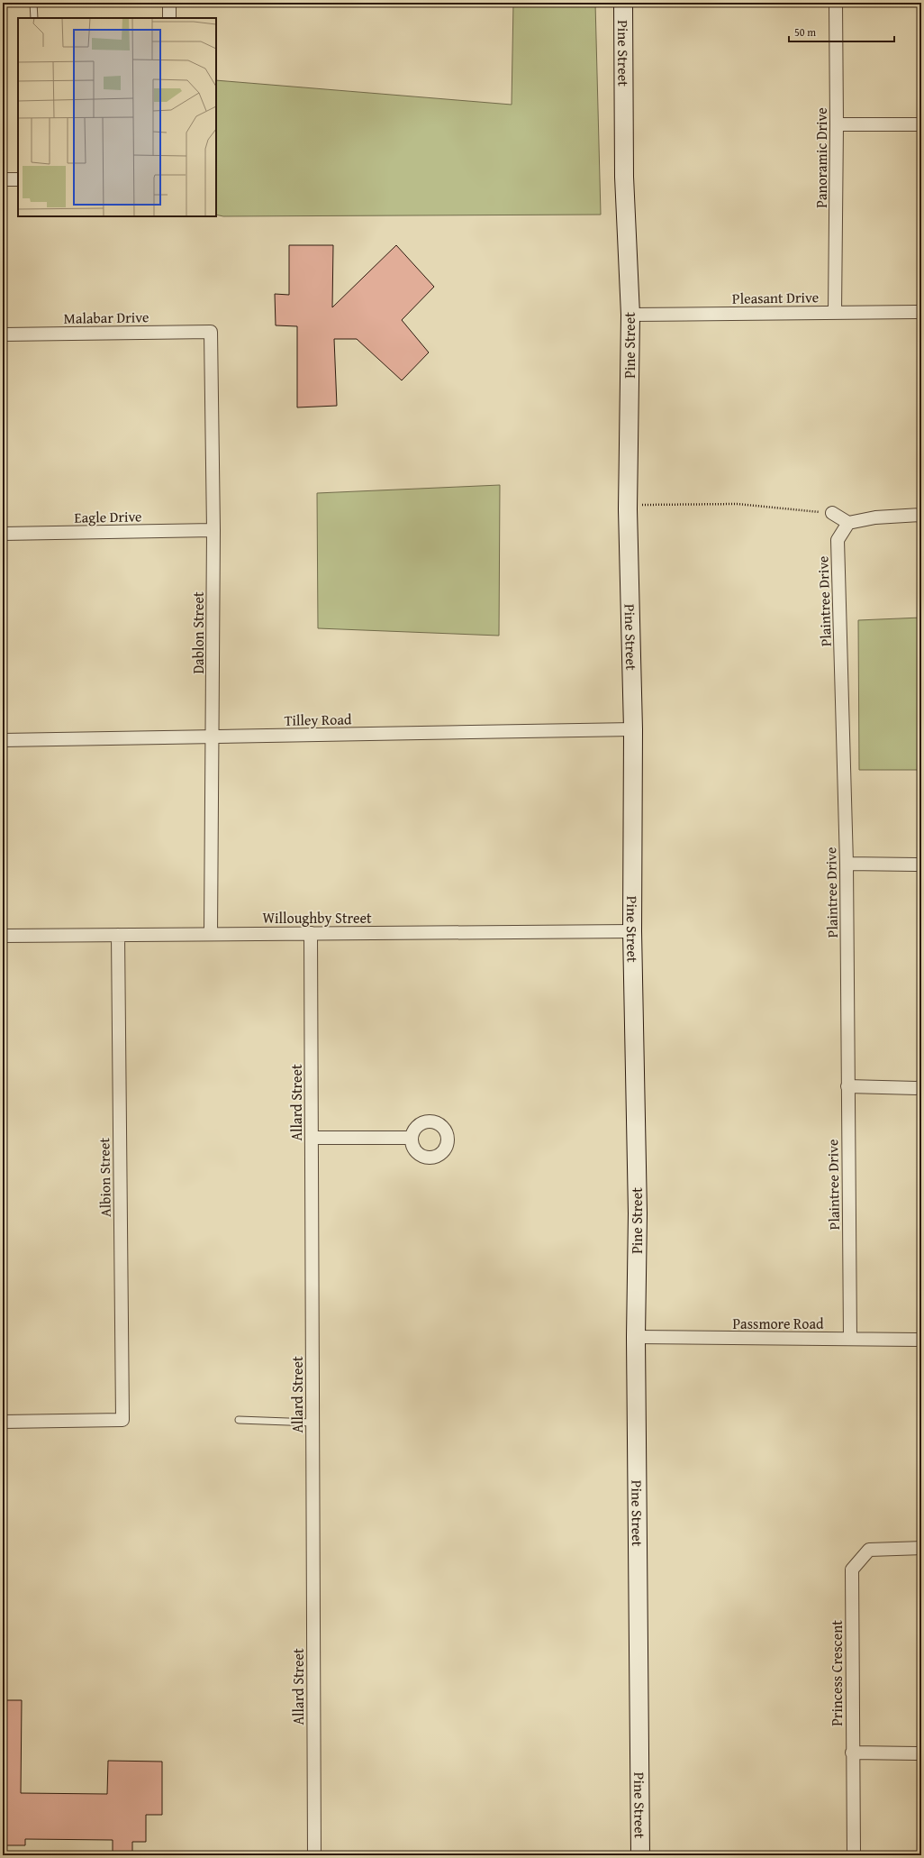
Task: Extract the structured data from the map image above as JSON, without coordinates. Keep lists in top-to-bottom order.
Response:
{
  "streets": {
    "street": [
      "Pine Street",
      "Panoramic Drive",
      "Pleasant Drive",
      "Malabar Drive",
      "Eagle Drive",
      "Plaintree Drive",
      "Dablon Street",
      "Tilley Road",
      "Willoughby Street",
      "Allard Street",
      "Albion Street",
      "Passmore Road",
      "Princess Crescent"
    ]
  },
  "crossings": [
    ["Pine Street", "Pleasant Drive"],
    ["Pine Street", "Tilley Road"],
    ["Pine Street", "Willoughby Street"],
    ["Pine Street", "Passmore Road"],
    ["Panoramic Drive", "Pleasant Drive"],
    ["Malabar Drive", "Dablon Street"],
    ["Eagle Drive", "Dablon Street"],
    ["Plaintree Drive", "Passmore Road"],
    ["Dablon Street", "Tilley Road"],
    ["Dablon Street", "Willoughby Street"],
    ["Willoughby Street", "Allard Street"],
    ["Willoughby Street", "Albion Street"]
  ],
  "scale_bar": "50 m"
}
